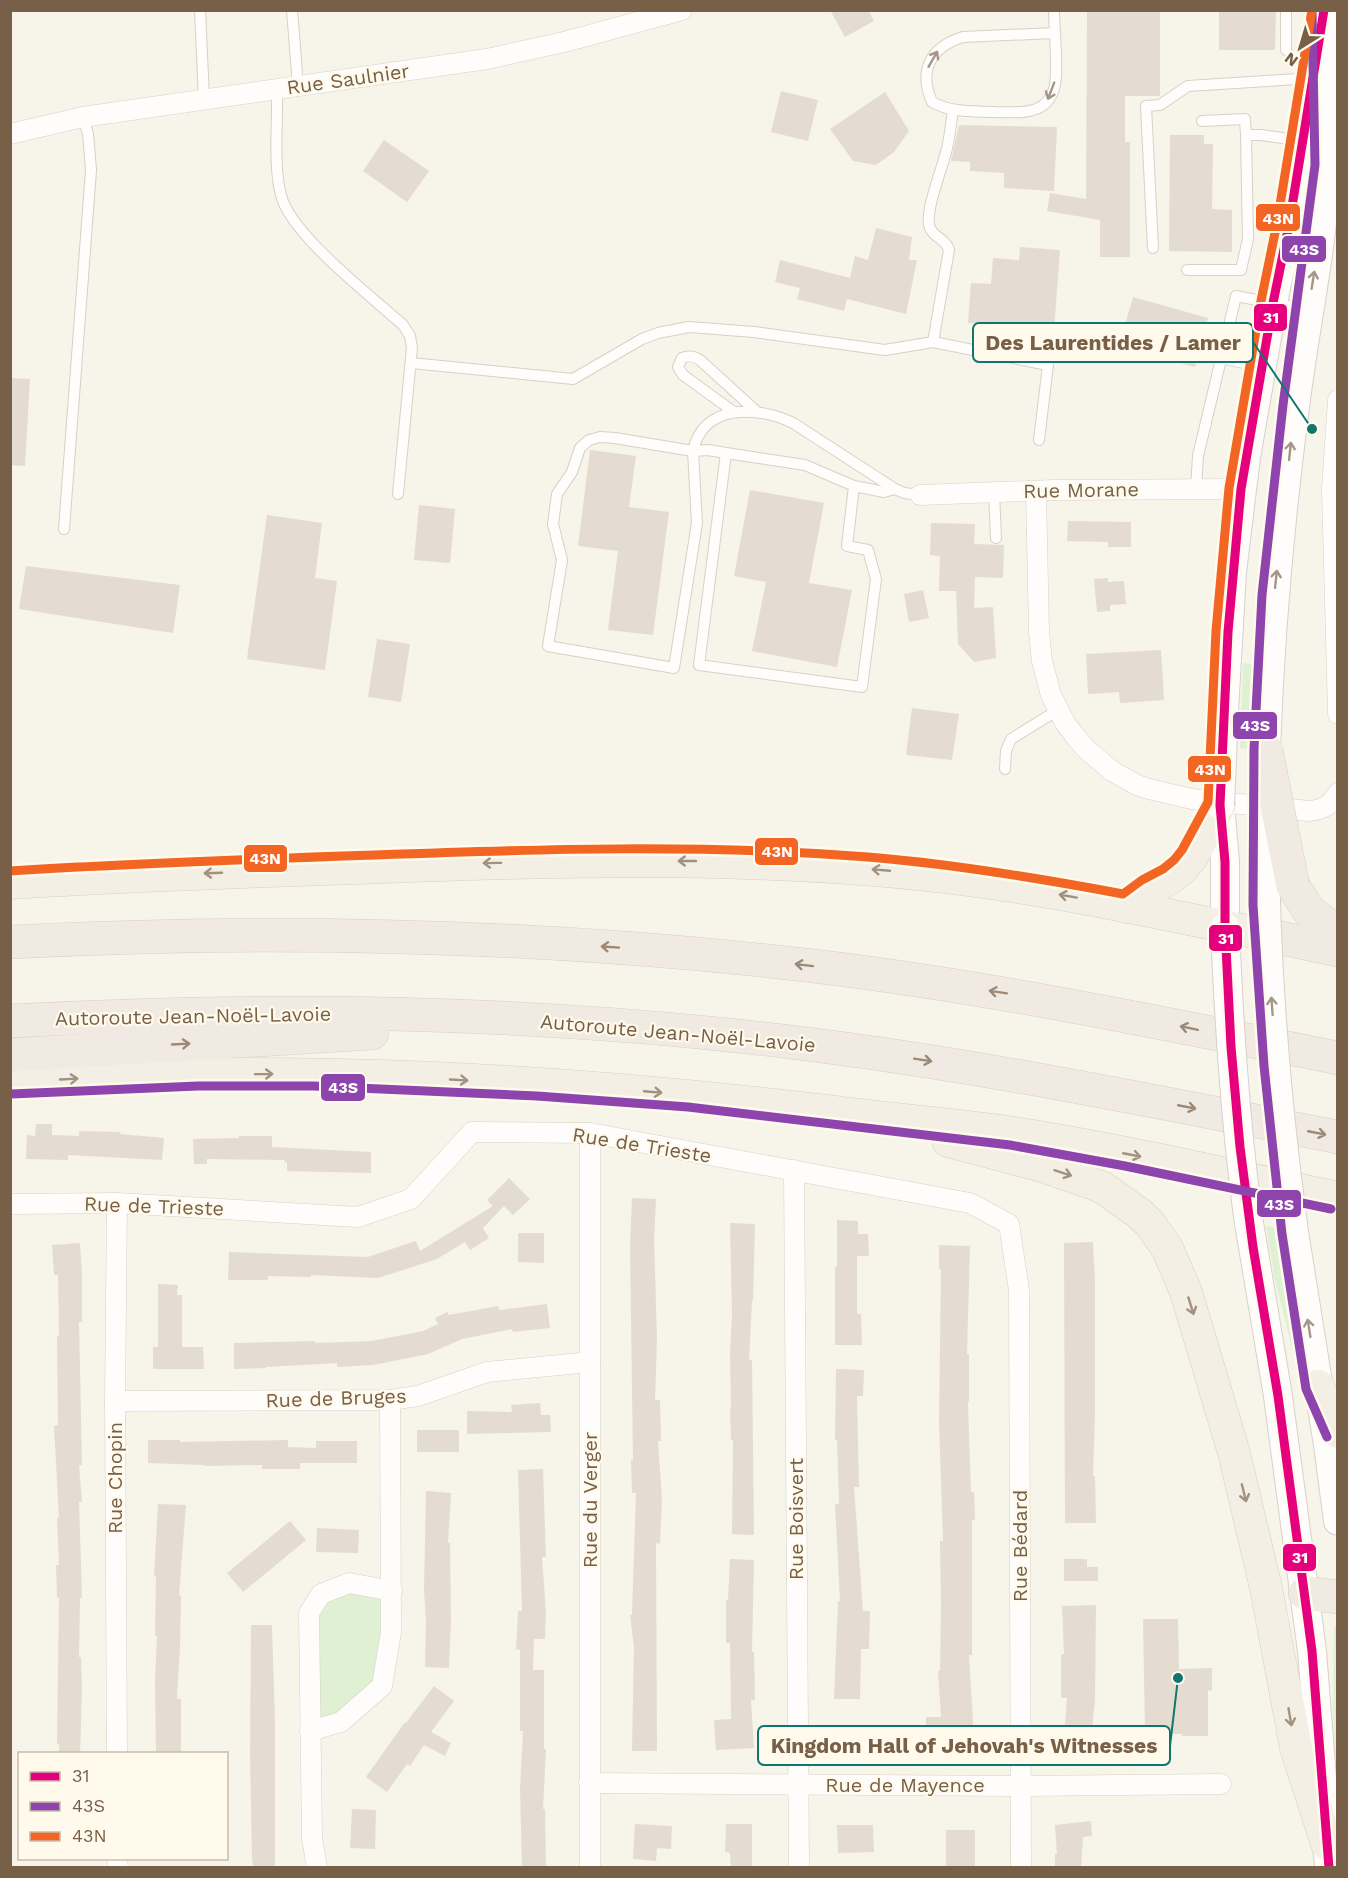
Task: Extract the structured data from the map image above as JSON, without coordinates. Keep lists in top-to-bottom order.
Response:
{
  "streets": {
    "highway": ["Autoroute Jean-Noël-Lavoie"],
    "street": [
      "Rue Saulnier",
      "Rue Morane",
      "Rue de Trieste",
      "Rue de Bruges",
      "Rue Chopin",
      "Rue du Verger",
      "Rue Boisvert",
      "Rue Bédard",
      "Rue de Mayence"
    ]
  },
  "crossings": [
    ["Rue de Trieste", "Rue Chopin"],
    ["Rue de Trieste", "Rue du Verger"],
    ["Rue de Trieste", "Rue Boisvert"],
    ["Rue de Trieste", "Rue Bédard"],
    ["Rue de Bruges", "Rue Chopin"],
    ["Rue de Bruges", "Rue du Verger"],
    ["Rue du Verger", "Rue de Mayence"],
    ["Rue Boisvert", "Rue de Mayence"],
    ["Rue Bédard", "Rue de Mayence"]
  ],
  "places": ["Des Laurentides / Lamer", "Kingdom Hall of Jehovah's Witnesses"],
  "lines": ["transit line 31", "transit line 43S", "transit line 43N"],
  "legend": ["31", "43S", "43N"],
  "north": "bottom left"
}
